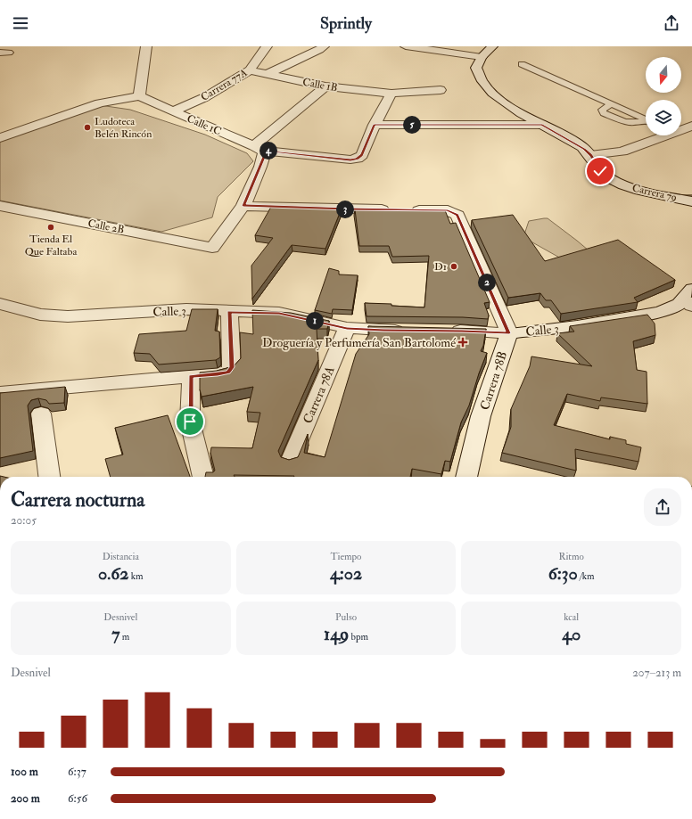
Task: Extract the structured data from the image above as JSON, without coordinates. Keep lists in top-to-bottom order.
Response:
{
  "streets": {
    "street": [
      "Carrera 77A",
      "Calle 1B",
      "Calle 1C",
      "Carrera 79",
      "Calle 2B",
      "Calle 3",
      "Carrera 78B",
      "Carrera 78A"
    ]
  },
  "crossings": [
    ["Carrera 77A", "Calle 1B"],
    ["Carrera 77A", "Calle 1C"],
    ["Calle 3", "Carrera 78B"],
    ["Calle 3", "Carrera 78A"]
  ],
  "places": {
    "other": ["Ludoteca Belén Rincón", "Tienda El Que Faltaba", "D1"],
    "health": ["Droguería y Perfumería San Bartolomé"]
  },
  "north": "bottom",
  "page": {
    "header": "Sprintly",
    "pins": [
      "5",
      "4",
      "3",
      "2",
      "1"
    ],
    "heading": ["Carrera nocturna", "20:05"],
    "stats": [
      ["Distancia", "0.62 km"],
      ["Tiempo", "4:02"],
      ["Ritmo", "6:30 /km"],
      ["Desnivel", "7 m"],
      ["Pulso", "149 bpm"],
      ["kcal", "40"]
    ],
    "chart": ["Desnivel", "207–213 m"],
    "list": [
      {
        "name": "100 m",
        "note": "6:37"
      },
      {
        "name": "200 m",
        "note": "6:56"
      }
    ]
  }
}
